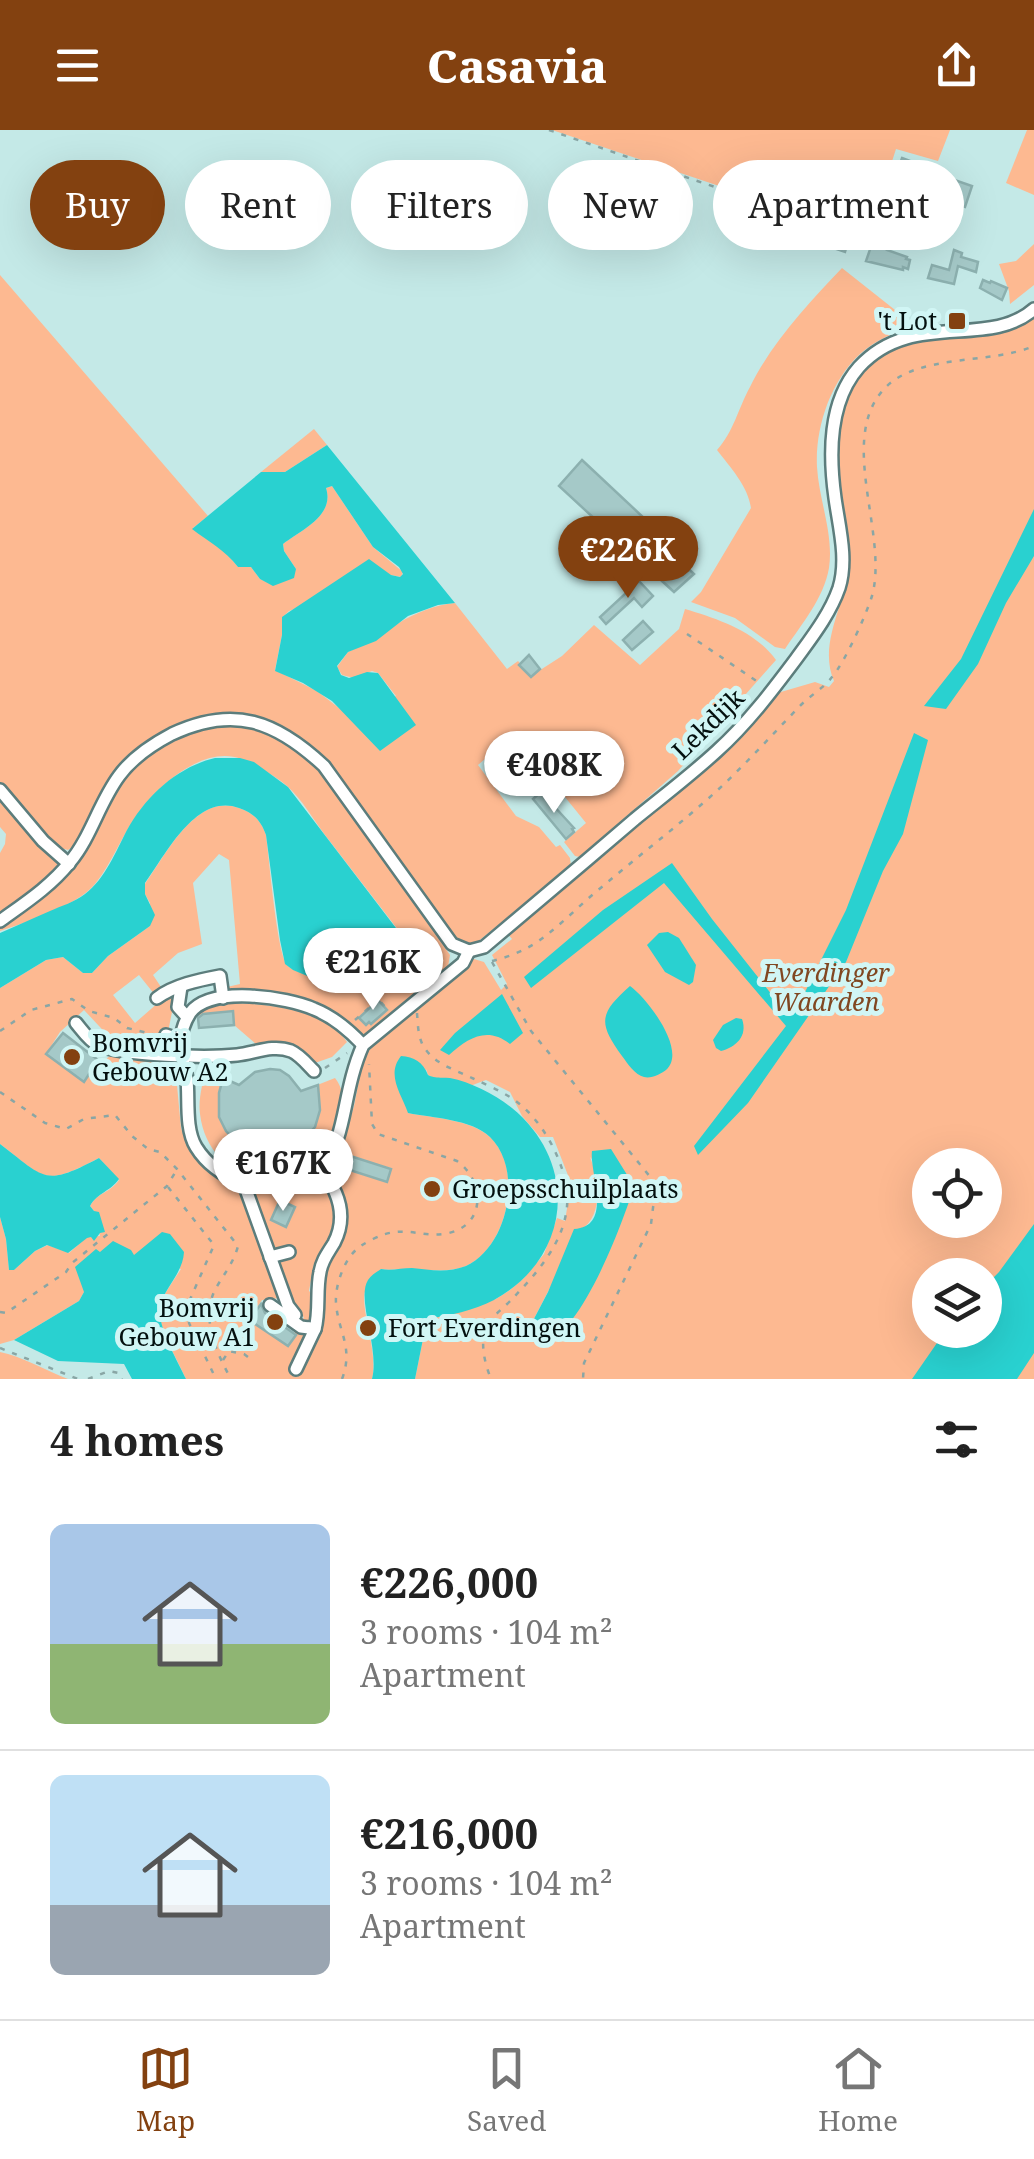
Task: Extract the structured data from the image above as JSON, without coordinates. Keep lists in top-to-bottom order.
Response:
{
  "streets": {
    "street": ["Lekdijk"]
  },
  "parks": ["Everdinger Waarden"],
  "places": {
    "transit": ["'t Lot"],
    "other": [
      "Bomvrij Gebouw A2",
      "Groepsschuilplaats",
      "Bomvrij Gebouw A1",
      "Fort Everdingen"
    ]
  },
  "page": {
    "header": "Casavia",
    "chip": [
      "Buy",
      "Rent",
      "Filters",
      "New",
      "Apartment"
    ],
    "price": [
      "€226K",
      "€408K",
      "€216K",
      "€167K"
    ],
    "heading": "4 homes",
    "list": [
      {
        "name": "€226,000",
        "note": "3 rooms · 104 m² · Apartment"
      },
      {
        "name": "€216,000",
        "note": "3 rooms · 104 m² · Apartment"
      }
    ],
    "tabs": ["Map", "Saved", "Home"]
  }
}
